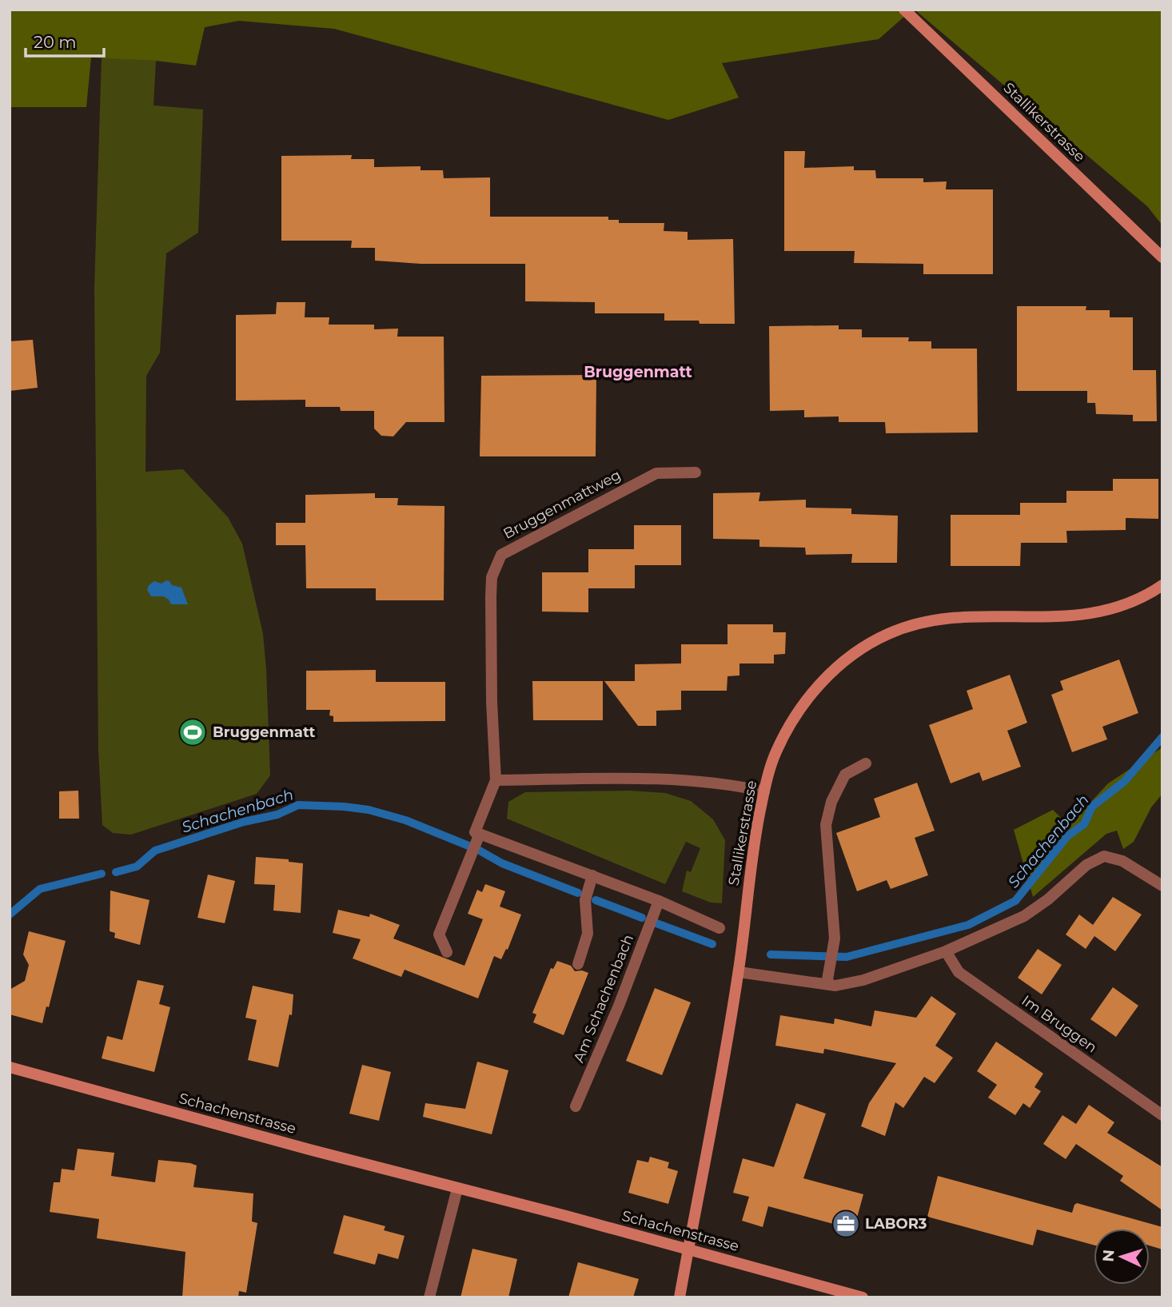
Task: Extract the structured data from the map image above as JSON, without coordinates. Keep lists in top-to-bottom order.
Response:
{
  "streets": {
    "street": [
      "Stallikerstrasse",
      "Bruggenmattweg",
      "Am Schachenbach",
      "Im Bruggen",
      "Schachenstrasse"
    ]
  },
  "crossings": [
    ["Stallikerstrasse", "Schachenstrasse"]
  ],
  "districts": ["Bruggenmatt"],
  "water": ["Schachenbach"],
  "places": {
    "sports": ["Bruggenmatt"],
    "office": ["LABOR3"]
  },
  "scale_bar": "20 m",
  "north": "left"
}
